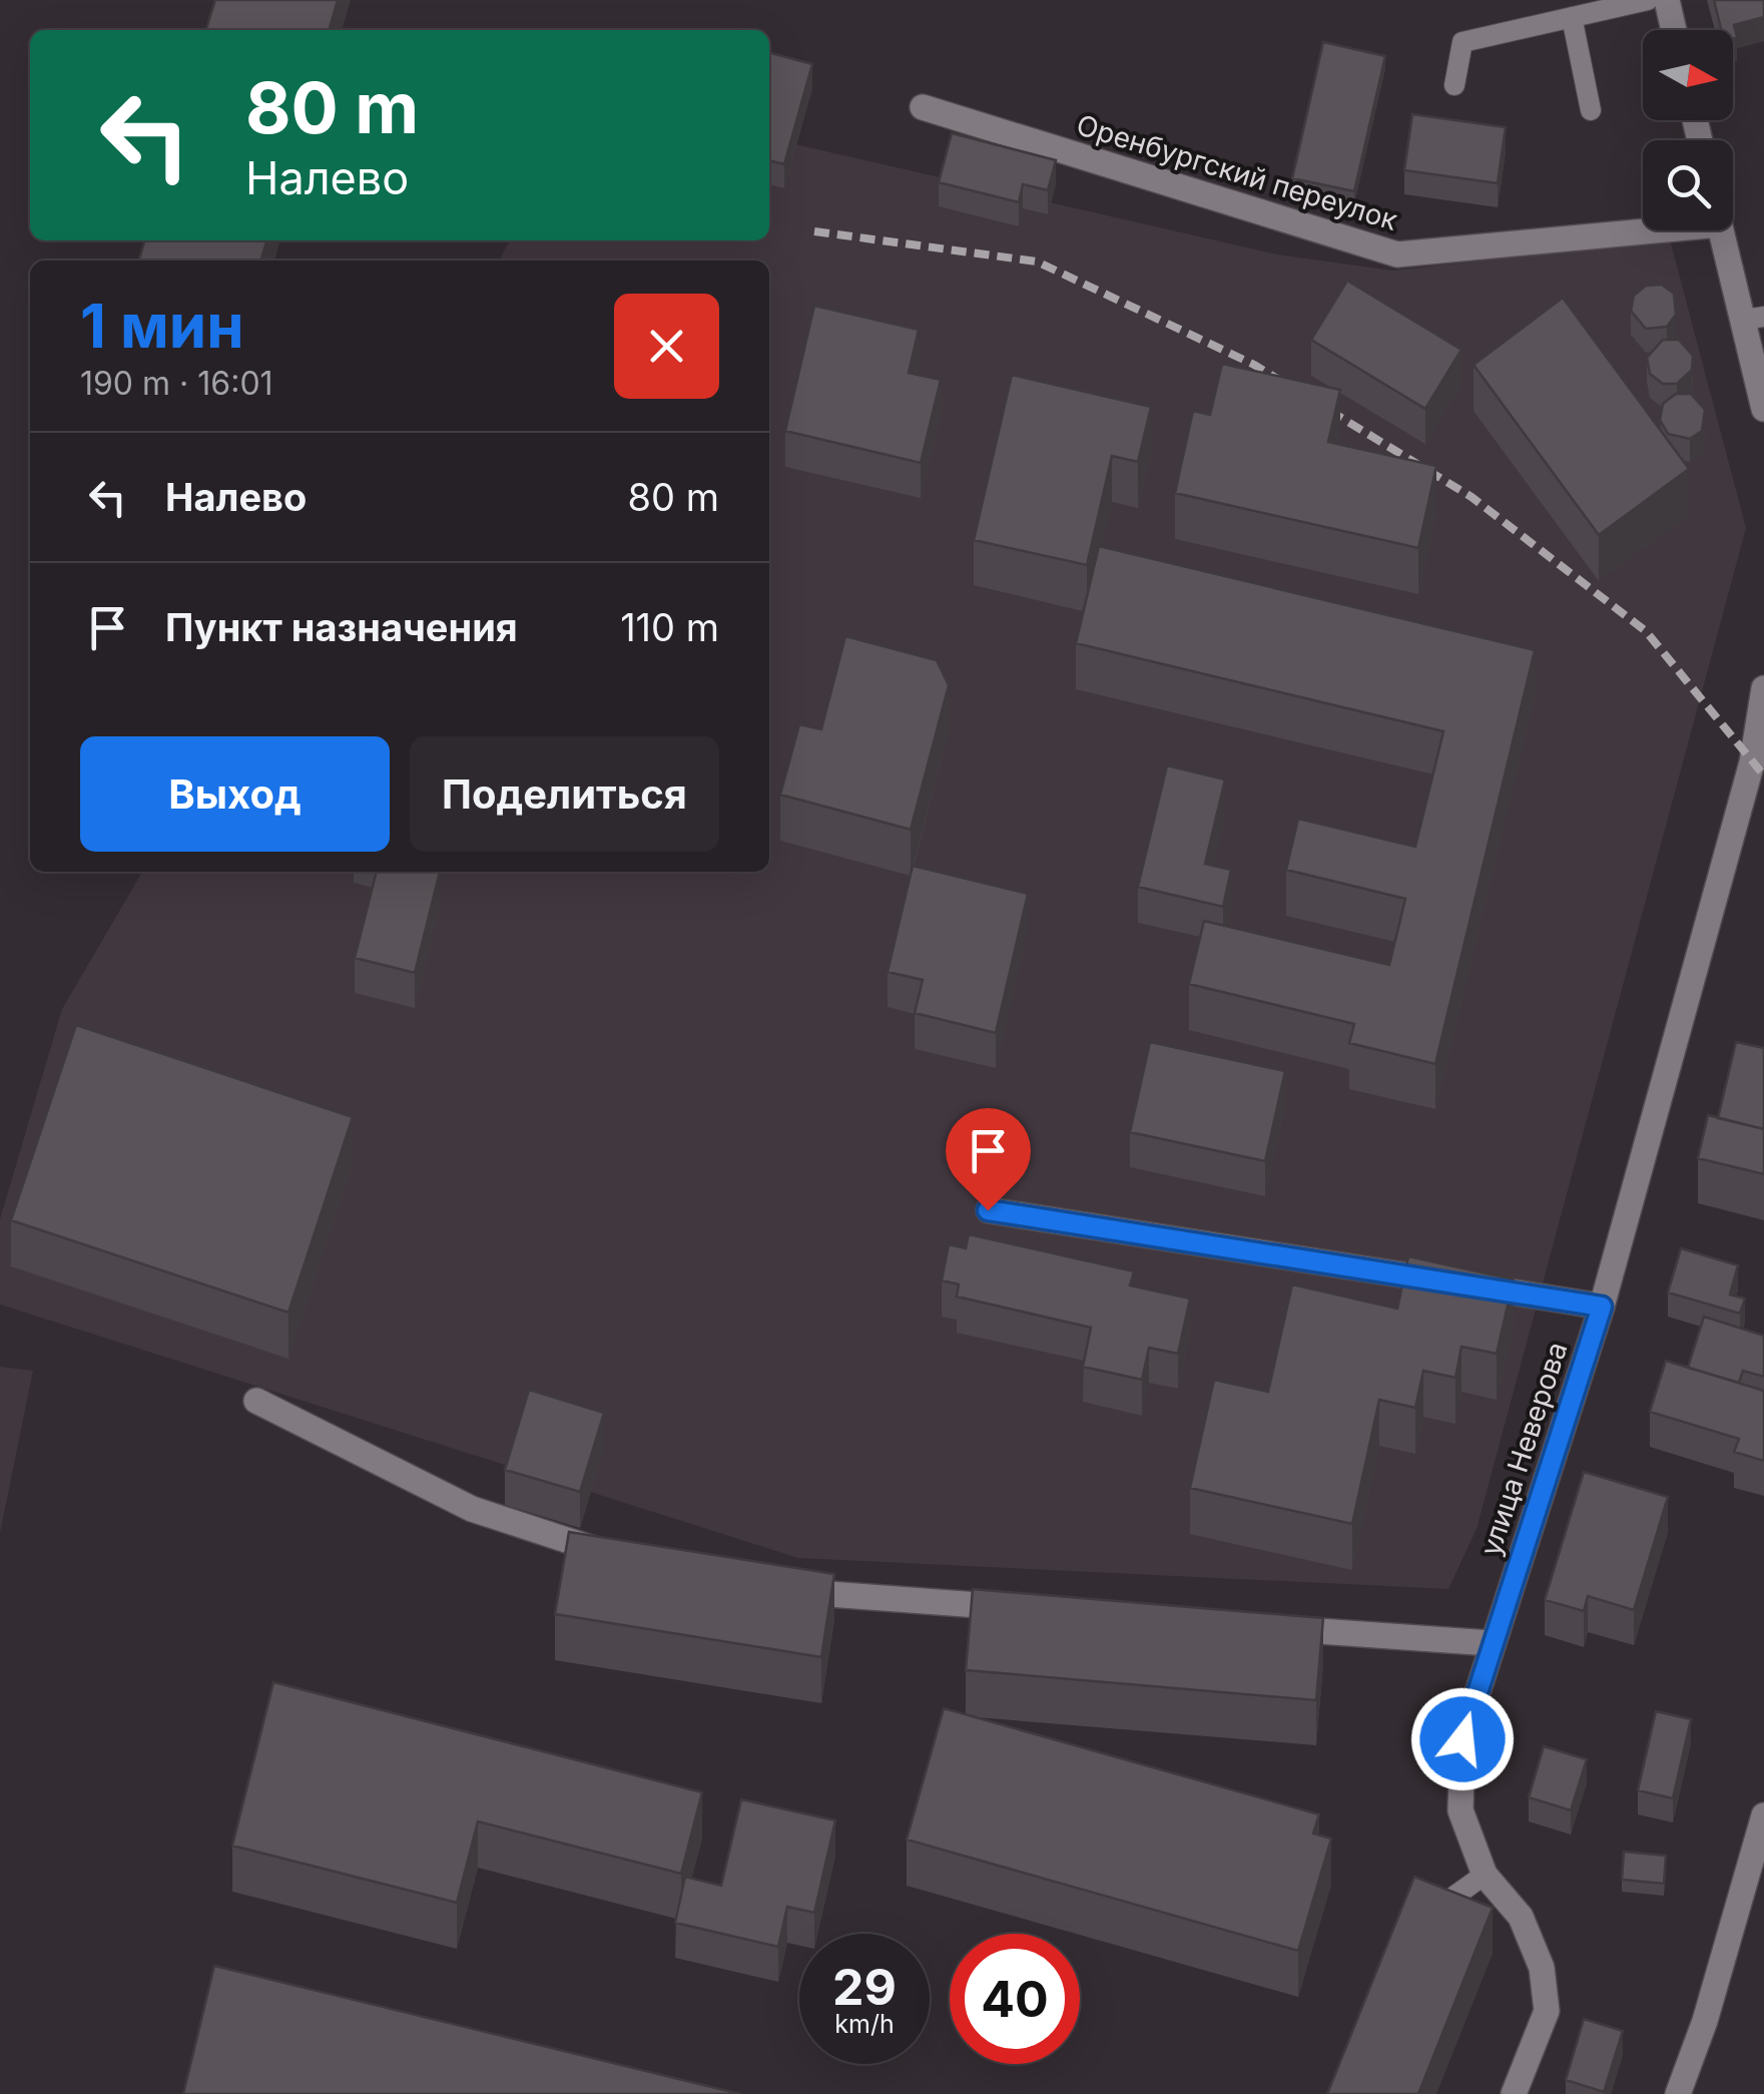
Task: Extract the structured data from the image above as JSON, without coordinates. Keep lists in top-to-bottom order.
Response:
{
  "streets": {
    "street": ["Оренбургский переулок", "улица Неверова"]
  },
  "north": "right",
  "page": {
    "turn": ["80 m", "Налево"],
    "heading": ["1 мин", "190 m · 16:01"],
    "list": [
      {
        "name": "Налево",
        "value": "80 m"
      },
      {
        "name": "Пункт назначения",
        "value": "110 m"
      }
    ],
    "buttons": ["Выход", "Поделиться"],
    "speed": "29 km/h",
    "limit": "40"
  }
}
